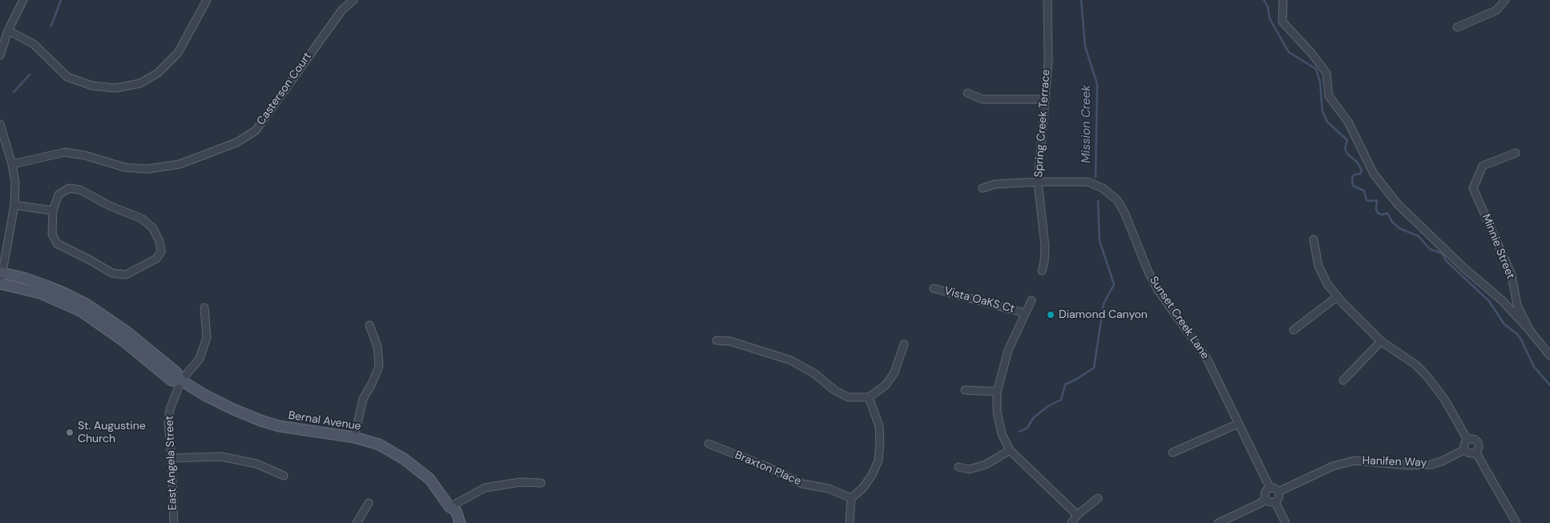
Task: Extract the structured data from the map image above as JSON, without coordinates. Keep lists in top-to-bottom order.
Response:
{
  "streets": {
    "main road": ["Bernal Avenue"],
    "street": [
      "Casterson Court",
      "Spring Creek Terrace",
      "Minnie Street",
      "Vista OaKS Ct",
      "Sunset Creek Lane",
      "Hanifen Way",
      "East Angela Street",
      "Braxton Place"
    ]
  },
  "crossings": [
    ["Spring Creek Terrace", "Sunset Creek Lane"],
    ["Sunset Creek Lane", "Hanifen Way"],
    ["Bernal Avenue", "East Angela Street"]
  ],
  "water": ["Mission Creek"],
  "places": ["Diamond Canyon", "St. Augustine Church"]
}
